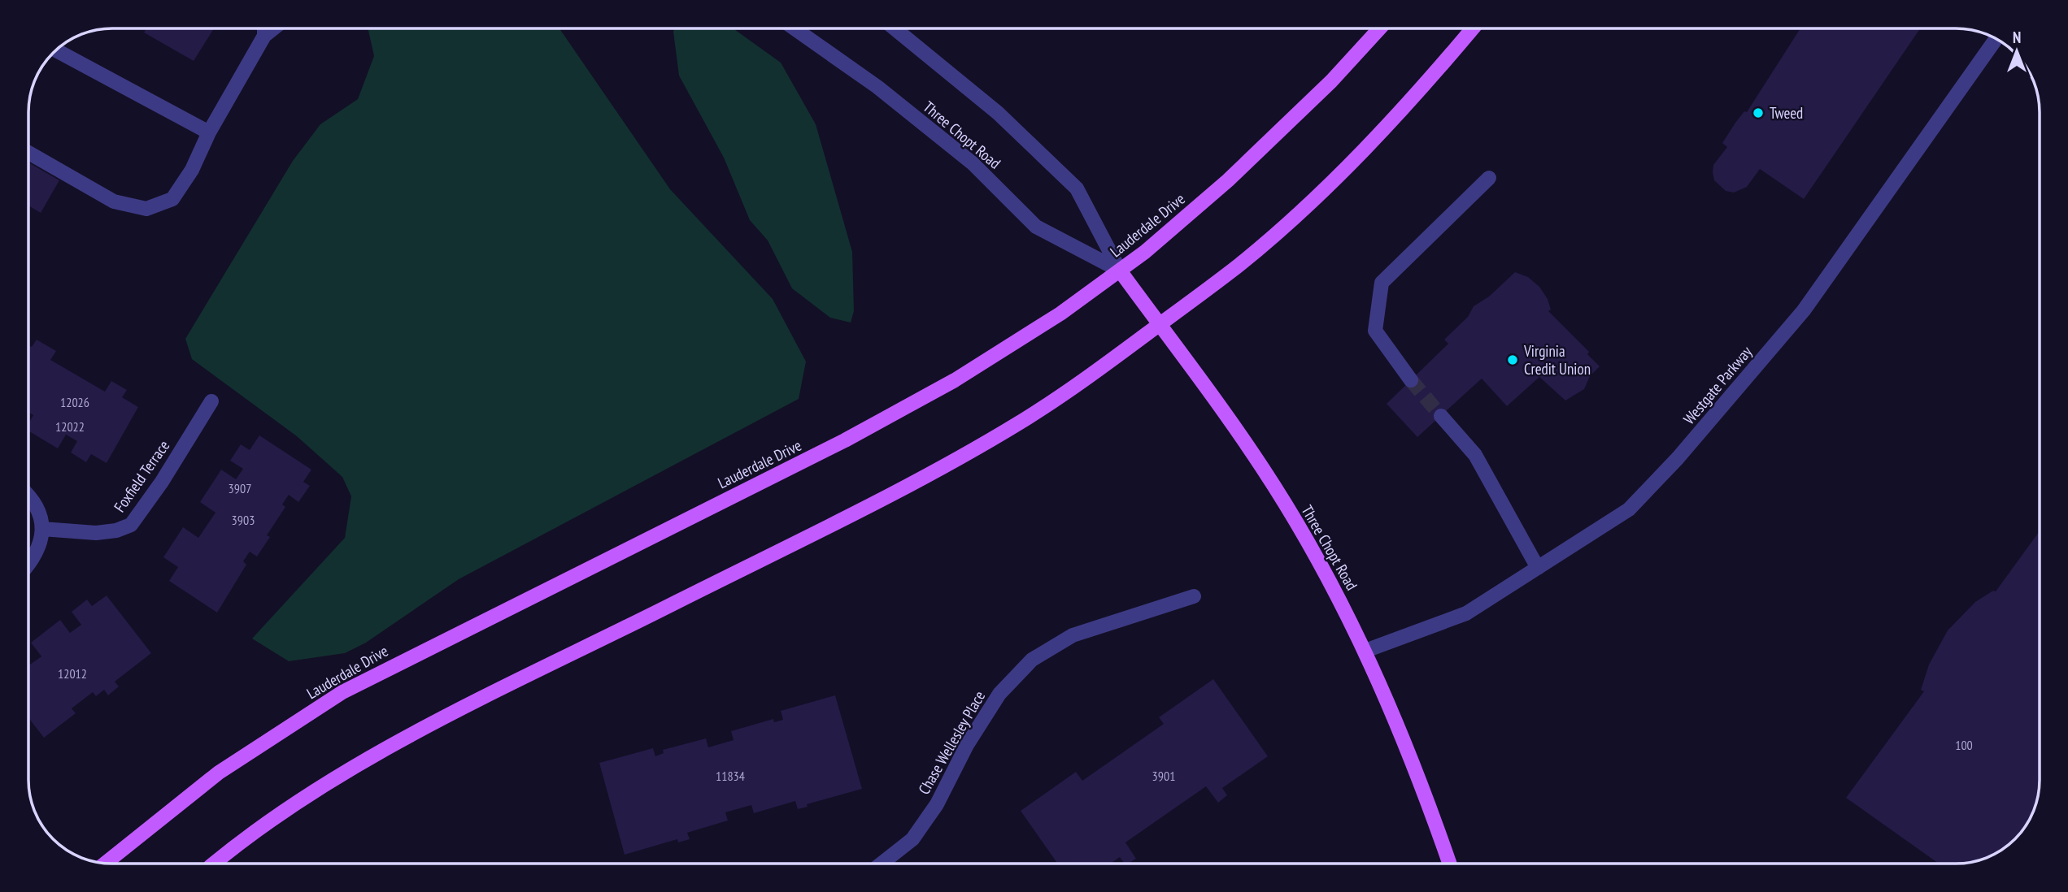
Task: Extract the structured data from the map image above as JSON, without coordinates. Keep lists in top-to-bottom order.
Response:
{
  "streets": {
    "main road": ["Three Chopt Road", "Lauderdale Drive"],
    "street": ["Westgate Parkway", "Foxfield Terrace", "Chase Wellesley Place"]
  },
  "crossings": [
    ["Three Chopt Road", "Lauderdale Drive"],
    ["Three Chopt Road", "Westgate Parkway"]
  ],
  "places": ["Tweed", "Virginia Credit Union"],
  "house_numbers": [
    "12026",
    "12022",
    "3907",
    "3903",
    "12012",
    "100",
    "11834",
    "3901"
  ],
  "north": "top"
}
